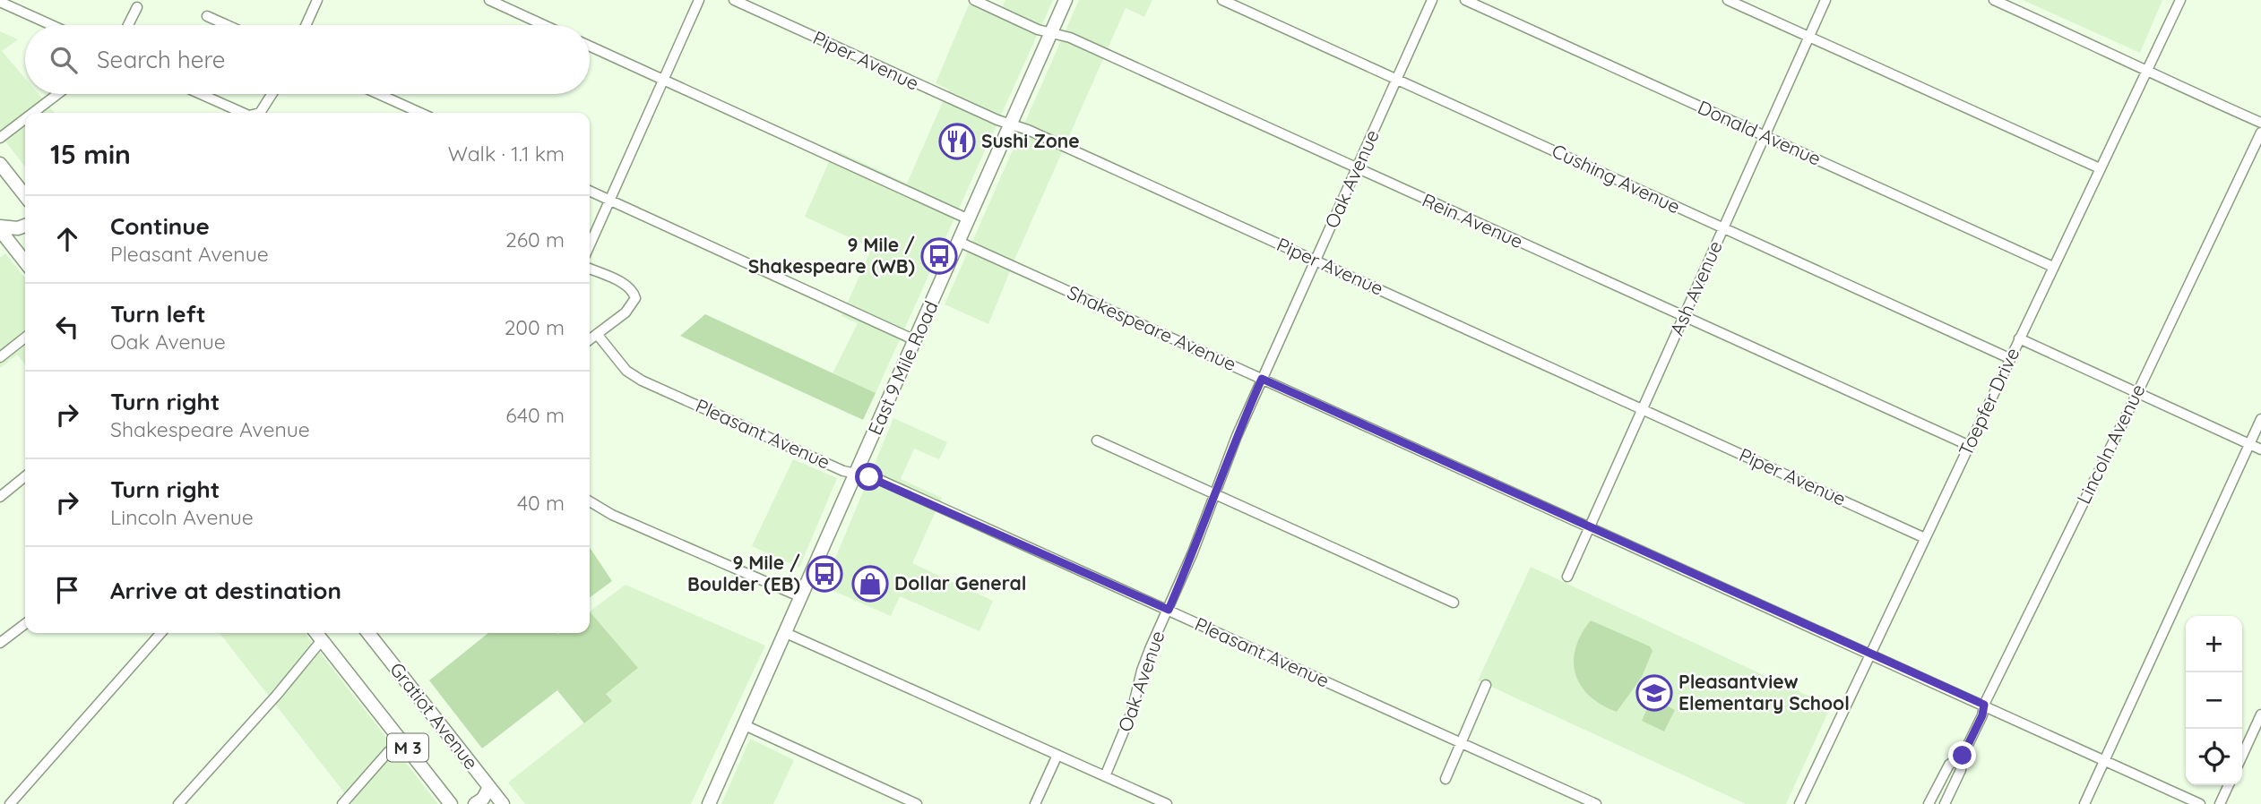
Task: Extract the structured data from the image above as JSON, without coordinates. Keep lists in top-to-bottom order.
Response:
{
  "streets": {
    "main road": ["East 9 Mile Road", "Gratiot Avenue", "M 3"],
    "street": [
      "Piper Avenue",
      "Donald Avenue",
      "Oak Avenue",
      "Cushing Avenue",
      "Rein Avenue",
      "Ash Avenue",
      "Shakespeare Avenue",
      "Toepfer Drive",
      "Pleasant Avenue",
      "Lincoln Avenue"
    ]
  },
  "crossings": [
    ["Piper Avenue", "Oak Avenue"],
    ["Piper Avenue", "Ash Avenue"],
    ["Piper Avenue", "East 9 Mile Road"],
    ["Piper Avenue", "Toepfer Drive"],
    ["Donald Avenue", "Ash Avenue"],
    ["Donald Avenue", "Toepfer Drive"],
    ["Oak Avenue", "Cushing Avenue"],
    ["Oak Avenue", "Rein Avenue"],
    ["Oak Avenue", "Shakespeare Avenue"],
    ["Oak Avenue", "Pleasant Avenue"],
    ["Cushing Avenue", "Ash Avenue"],
    ["Cushing Avenue", "Toepfer Drive"],
    ["Rein Avenue", "Ash Avenue"],
    ["Rein Avenue", "East 9 Mile Road"],
    ["Rein Avenue", "Toepfer Drive"],
    ["Ash Avenue", "Shakespeare Avenue"],
    ["Shakespeare Avenue", "East 9 Mile Road"],
    ["Shakespeare Avenue", "Toepfer Drive"],
    ["Shakespeare Avenue", "Lincoln Avenue"],
    ["East 9 Mile Road", "Pleasant Avenue"]
  ],
  "places": {
    "restaurant": ["Sushi Zone"],
    "bus stop": ["9 Mile / Shakespeare (WB)", "9 Mile / Boulder (EB)"],
    "shop": ["Dollar General"],
    "school or university": ["Pleasantview Elementary School"]
  },
  "page": {
    "search": "Search here",
    "heading": ["15 min", "Walk · 1.1 km"],
    "list": [
      ["Continue", "Pleasant Avenue", "260 m"],
      ["Turn left", "Oak Avenue", "200 m"],
      ["Turn right", "Shakespeare Avenue", "640 m"],
      ["Turn right", "Lincoln Avenue", "40 m"],
      "Arrive at destination"
    ],
    "map_buttons": ["+", "−"]
  }
}
